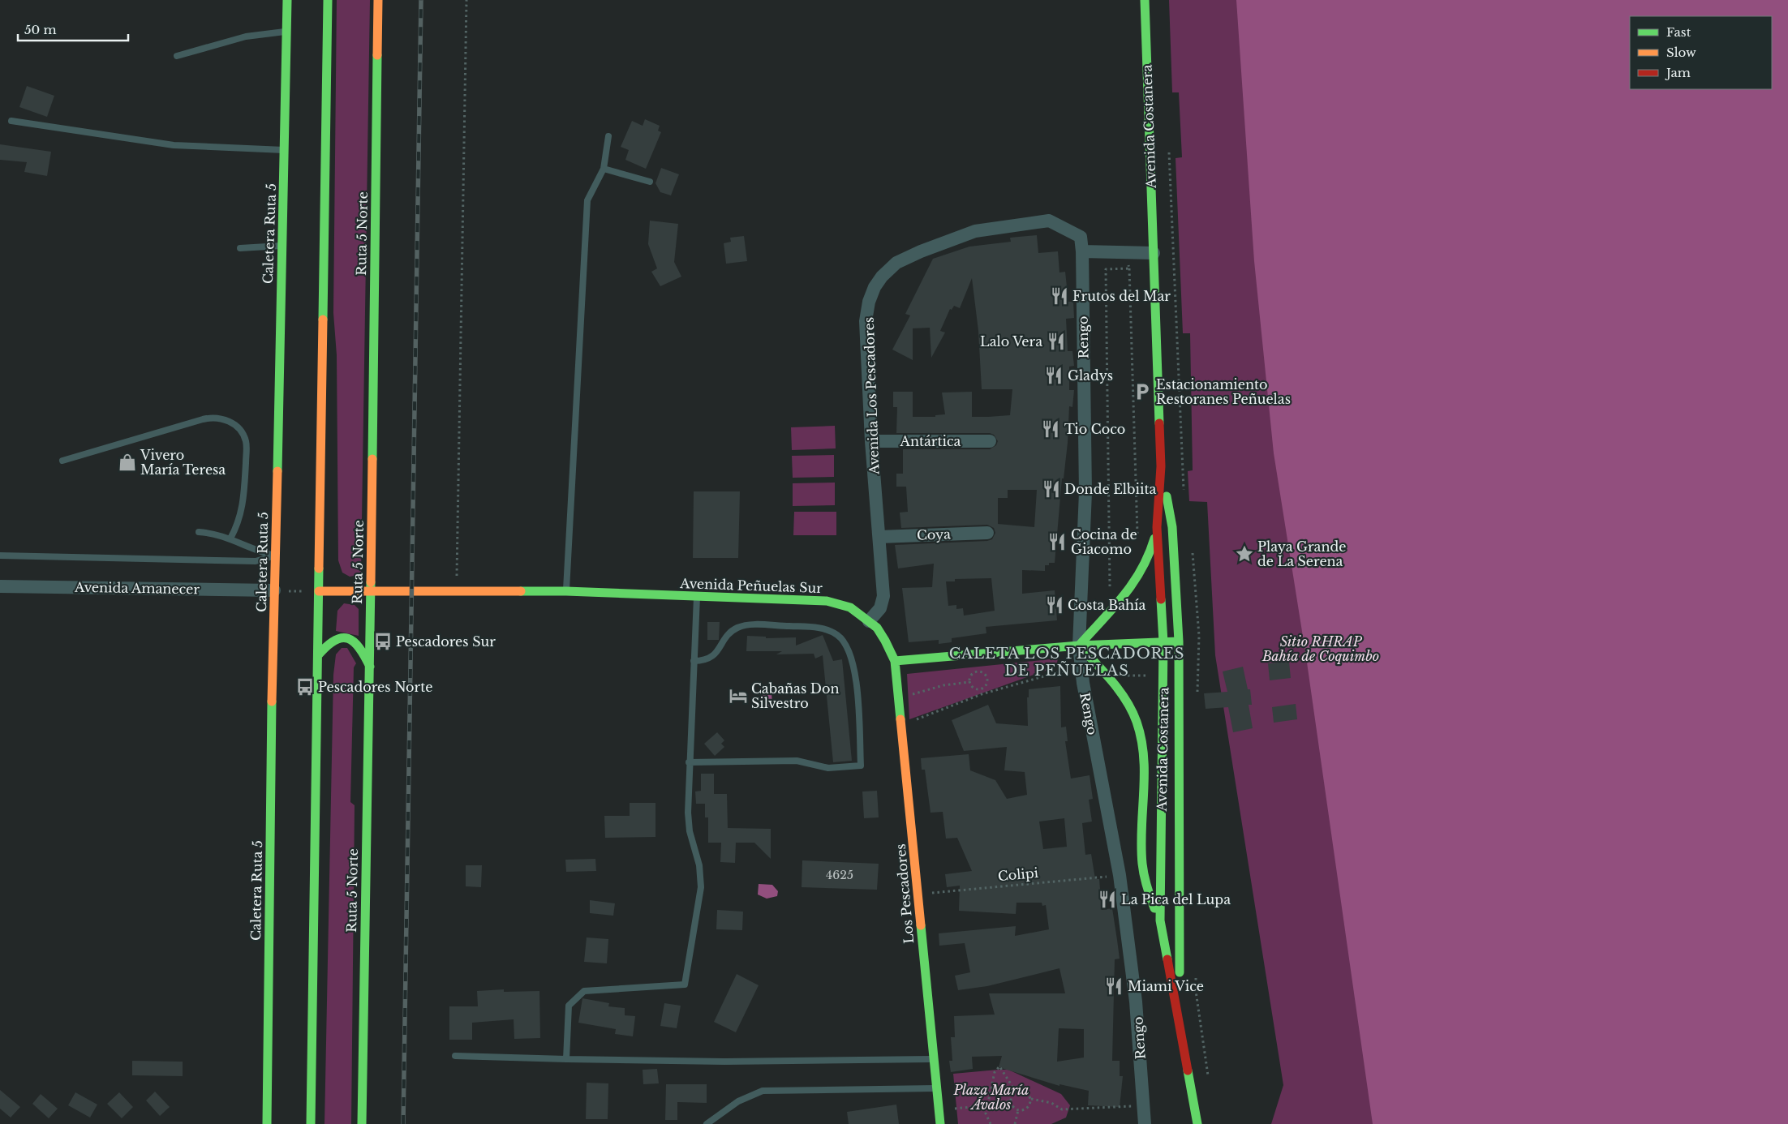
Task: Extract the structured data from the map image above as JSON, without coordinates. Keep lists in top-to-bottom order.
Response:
{
  "streets": {
    "main road": [
      "Avenida Costanera",
      "Caletera Ruta 5",
      "Ruta 5 Norte",
      "Avenida Peñuelas Sur",
      "Los Pescadores"
    ],
    "street": [
      "Rengo",
      "Avenida Los Pescadores",
      "Antártica",
      "Coya",
      "Avenida Amanecer"
    ],
    "path": ["Colipi"]
  },
  "crossings": [
    ["Caletera Ruta 5", "Avenida Amanecer"],
    ["Ruta 5 Norte", "Avenida Peñuelas Sur"],
    ["Rengo", "Avenida Los Pescadores"],
    ["Rengo", "Colipi"],
    ["Avenida Los Pescadores", "Antártica"],
    ["Avenida Los Pescadores", "Coya"],
    ["Avenida Los Pescadores", "Avenida Peñuelas Sur"],
    ["Avenida Peñuelas Sur", "Los Pescadores"],
    ["Colipi", "Los Pescadores"]
  ],
  "districts": ["CALETA LOS PESCADORES DE PEÑUELAS"],
  "parks": ["Sitio RHRAP Bahía de Coquimbo", "Plaza María Ávalos"],
  "places": {
    "restaurant": [
      "Frutos del Mar",
      "Lalo Vera",
      "Gladys",
      "Tio Coco",
      "Donde Elbiita",
      "Cocina de Giacomo",
      "Costa Bahía",
      "La Pica del Lupa",
      "Miami Vice"
    ],
    "parking": ["Estacionamiento Restoranes Peñuelas"],
    "shop": ["Vivero María Teresa"],
    "place": ["Playa Grande de La Serena"],
    "bus stop": ["Pescadores Sur", "Pescadores Norte"],
    "hotel": ["Cabañas Don Silvestro"]
  },
  "house_numbers": ["4625"],
  "legend": ["Fast", "Slow", "Jam"],
  "scale_bar": "50 m"
}
